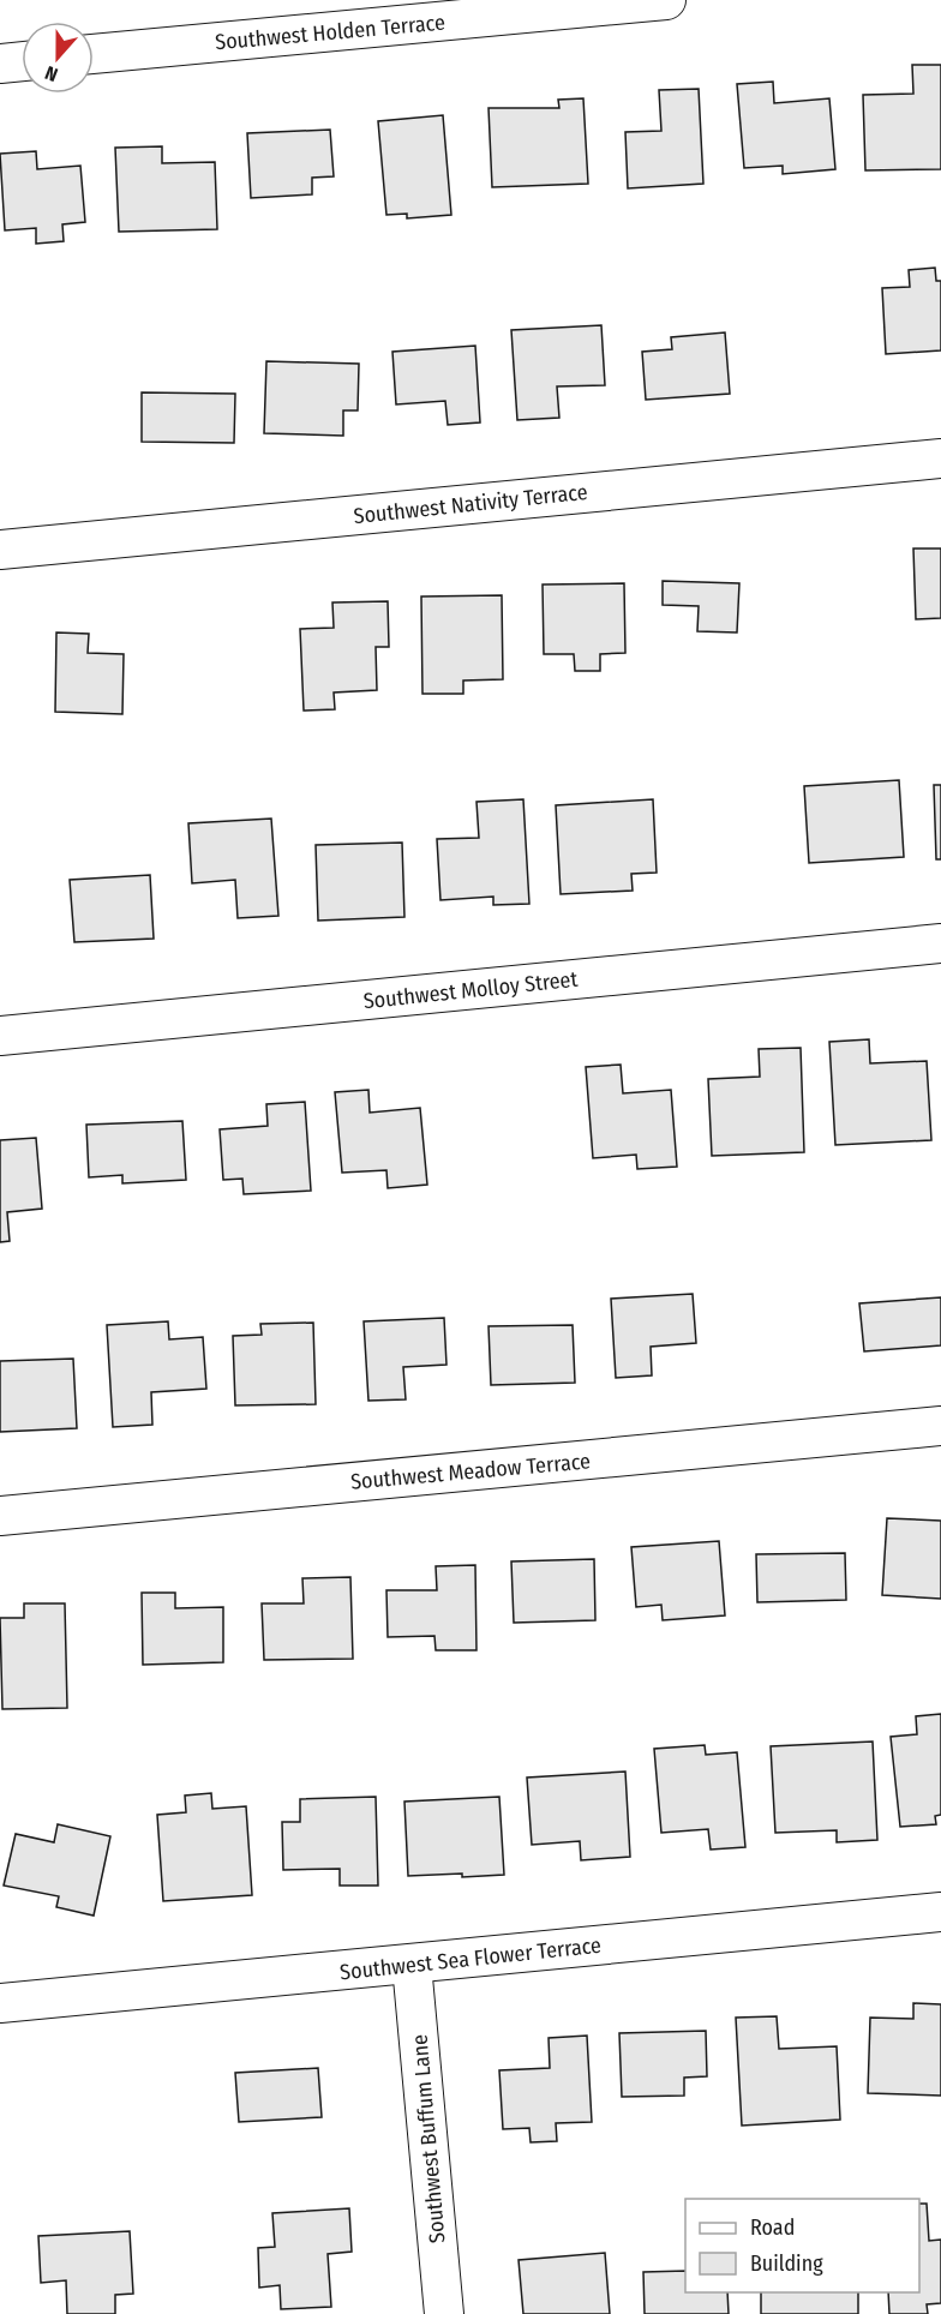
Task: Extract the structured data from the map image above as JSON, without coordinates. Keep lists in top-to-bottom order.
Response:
{
  "streets": {
    "street": [
      "Southwest Holden Terrace",
      "Southwest Nativity Terrace",
      "Southwest Molloy Street",
      "Southwest Meadow Terrace",
      "Southwest Sea Flower Terrace",
      "Southwest Buffum Lane"
    ]
  },
  "crossings": [
    ["Southwest Sea Flower Terrace", "Southwest Buffum Lane"]
  ],
  "legend": ["Road", "Building"],
  "north": "bottom"
}
